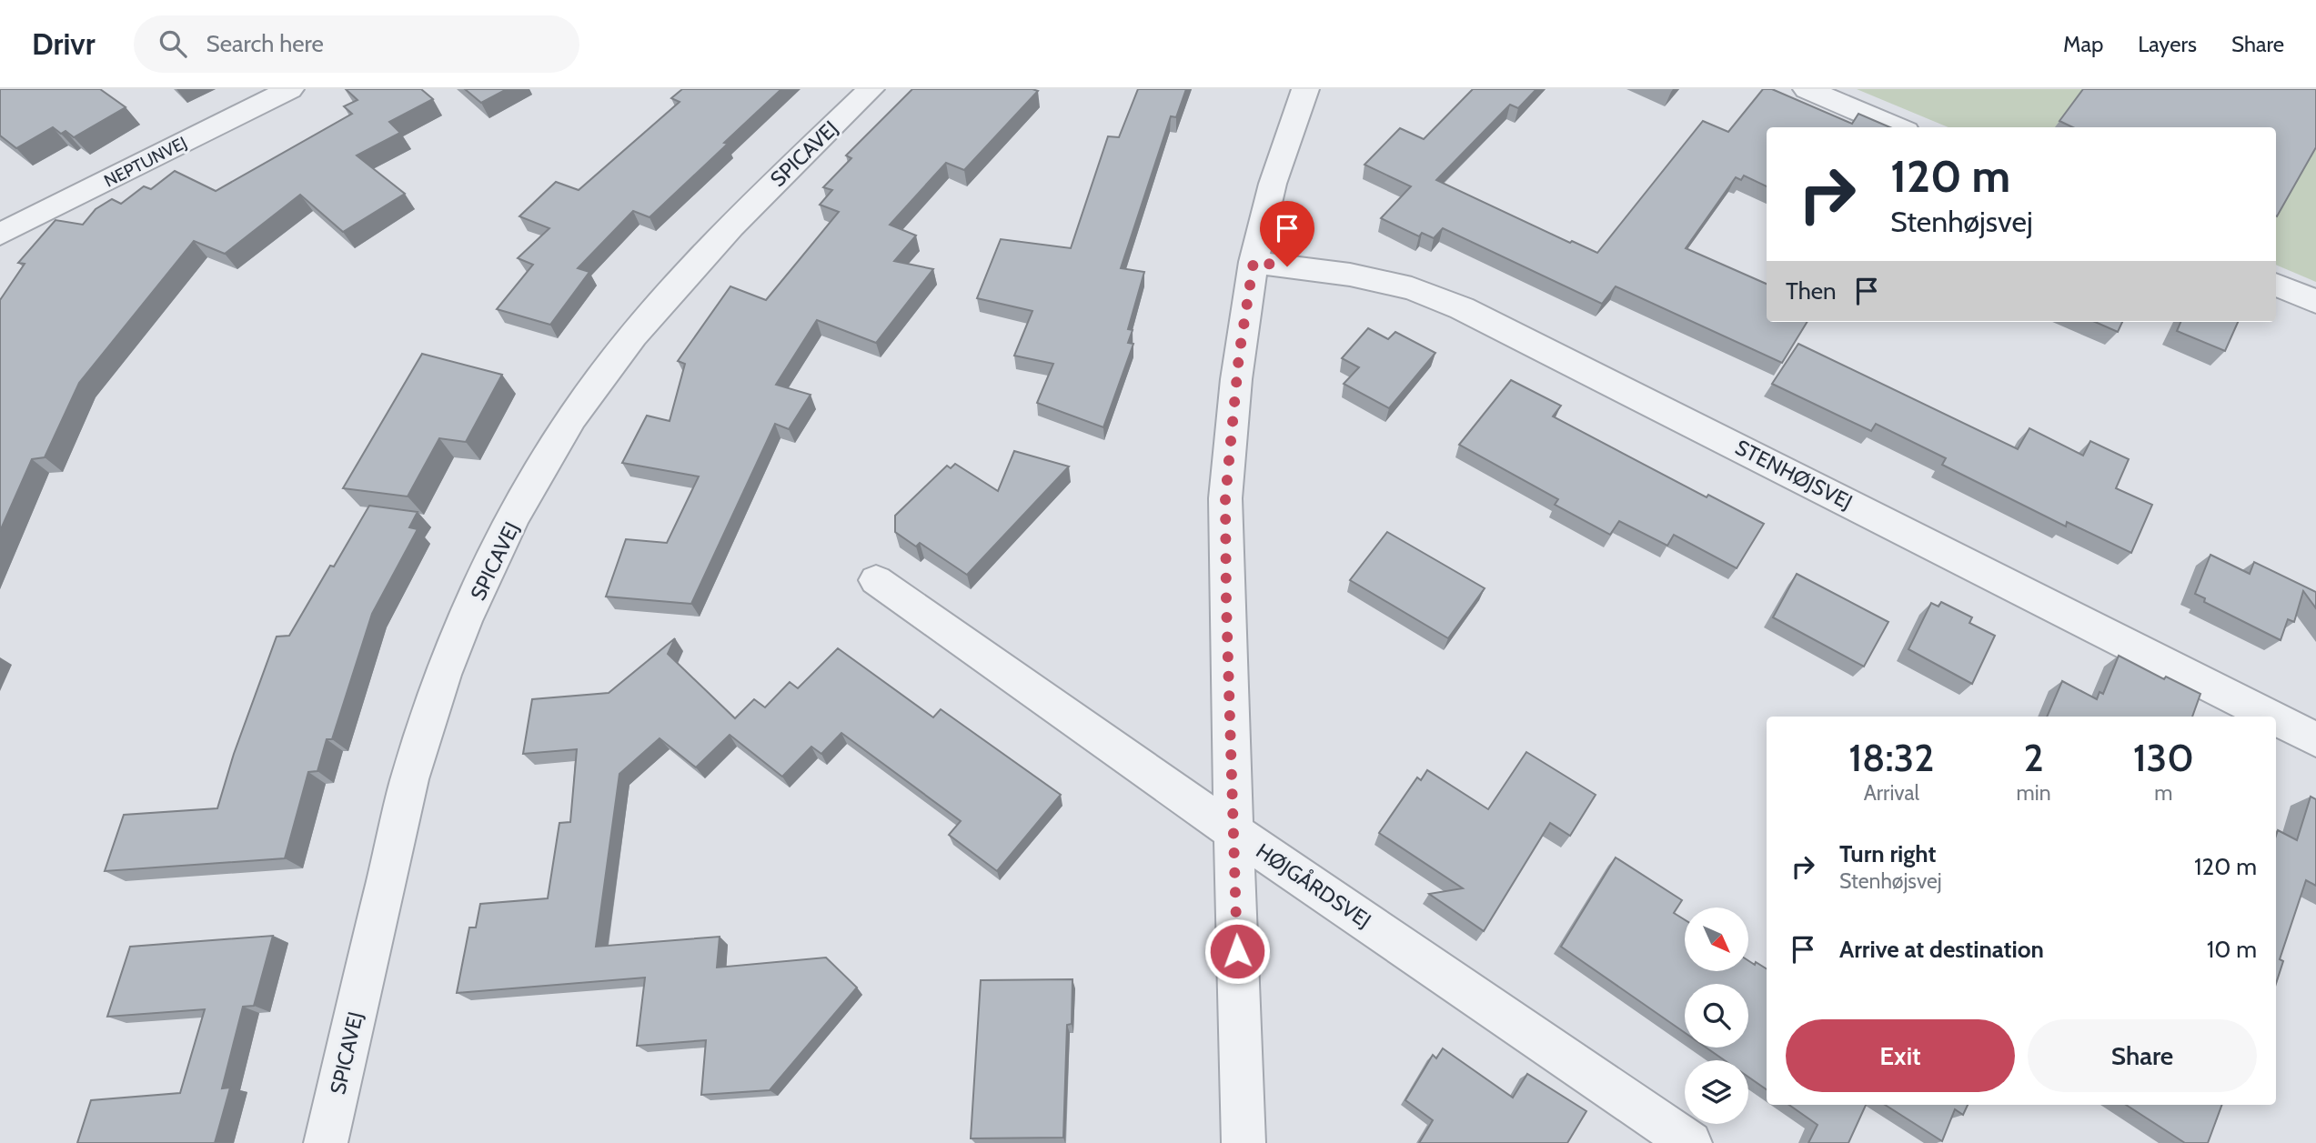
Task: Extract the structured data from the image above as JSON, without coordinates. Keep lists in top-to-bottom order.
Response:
{
  "streets": {
    "street": [
      "SPICAVEJ",
      "NEPTUNVEJ",
      "STENHØJSVEJ",
      "HØJGÅRDSVEJ"
    ]
  },
  "north": "bottom right",
  "page": {
    "header": "Drivr",
    "search": "Search here",
    "nav": ["Map", "Layers", "Share"],
    "turn": ["120 m", "Stenhøjsvej"],
    "then": "Then",
    "eta": [
      "18:32",
      "Arrival",
      "2",
      "min",
      "130",
      "m"
    ],
    "list": [
      {
        "name": "Turn right",
        "note": "Stenhøjsvej",
        "value": "120 m"
      },
      {
        "name": "Arrive at destination",
        "value": "10 m"
      }
    ],
    "buttons": ["Exit", "Share"]
  }
}
